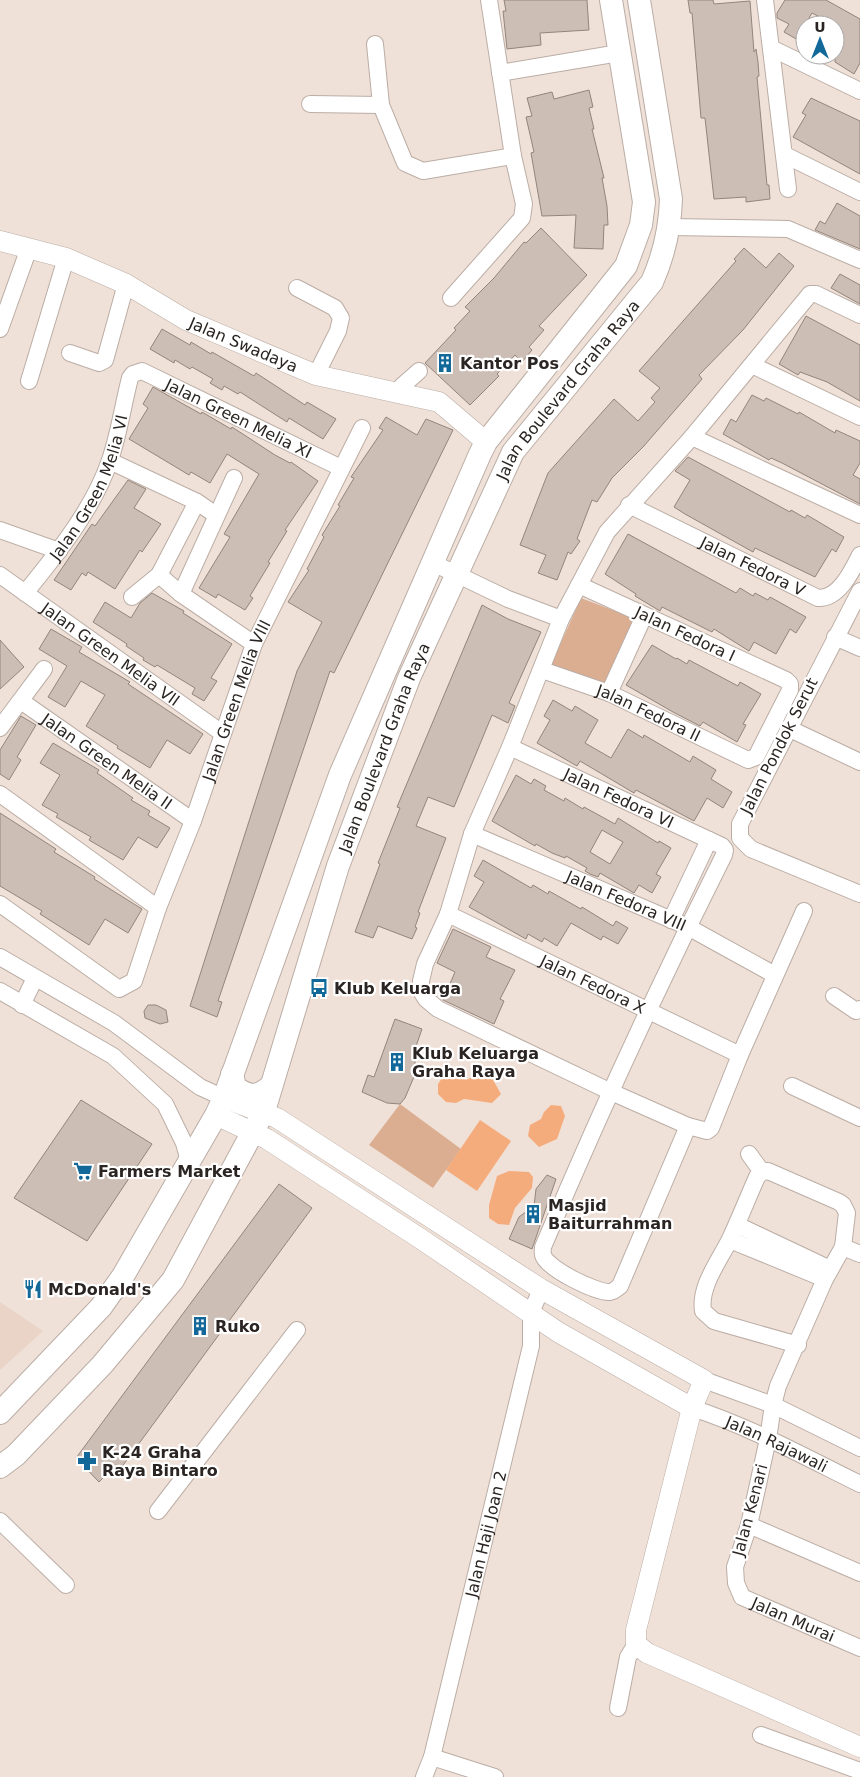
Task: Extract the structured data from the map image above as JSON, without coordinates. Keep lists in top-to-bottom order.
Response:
{
  "streets": {
    "main road": ["Jalan Boulevard Graha Raya"],
    "street": [
      "Jalan Swadaya",
      "Jalan Green Melia XI",
      "Jalan Green Melia VI",
      "Jalan Fedora V",
      "Jalan Fedora I",
      "Jalan Green Melia VII",
      "Jalan Green Melia VIII",
      "Jalan Fedora II",
      "Jalan Pondok Serut",
      "Jalan Green Melia II",
      "Jalan Fedora VI",
      "Jalan Fedora VIII",
      "Jalan Fedora X",
      "Jalan Rajawali",
      "Jalan Kenari",
      "Jalan Haji Joan 2",
      "Jalan Murai"
    ]
  },
  "crossings": [
    ["Jalan Swadaya", "Jalan Boulevard Graha Raya"],
    ["Jalan Green Melia XI", "Jalan Green Melia VI"],
    ["Jalan Green Melia XI", "Jalan Green Melia VIII"],
    ["Jalan Green Melia VI", "Jalan Green Melia VII"],
    ["Jalan Fedora I", "Jalan Fedora II"],
    ["Jalan Green Melia VII", "Jalan Green Melia VIII"],
    ["Jalan Green Melia VIII", "Jalan Green Melia II"],
    ["Jalan Fedora VI", "Jalan Fedora VIII"],
    ["Jalan Rajawali", "Jalan Kenari"],
    ["Jalan Kenari", "Jalan Murai"]
  ],
  "places": {
    "building": [
      "Kantor Pos",
      "Klub Keluarga Graha Raya",
      "Masjid Baiturrahman",
      "Ruko"
    ],
    "bus stop": ["Klub Keluarga"],
    "supermarket": ["Farmers Market"],
    "restaurant": ["McDonald's"],
    "pharmacy": ["K-24 Graha Raya Bintaro"]
  },
  "north": "top"
}
